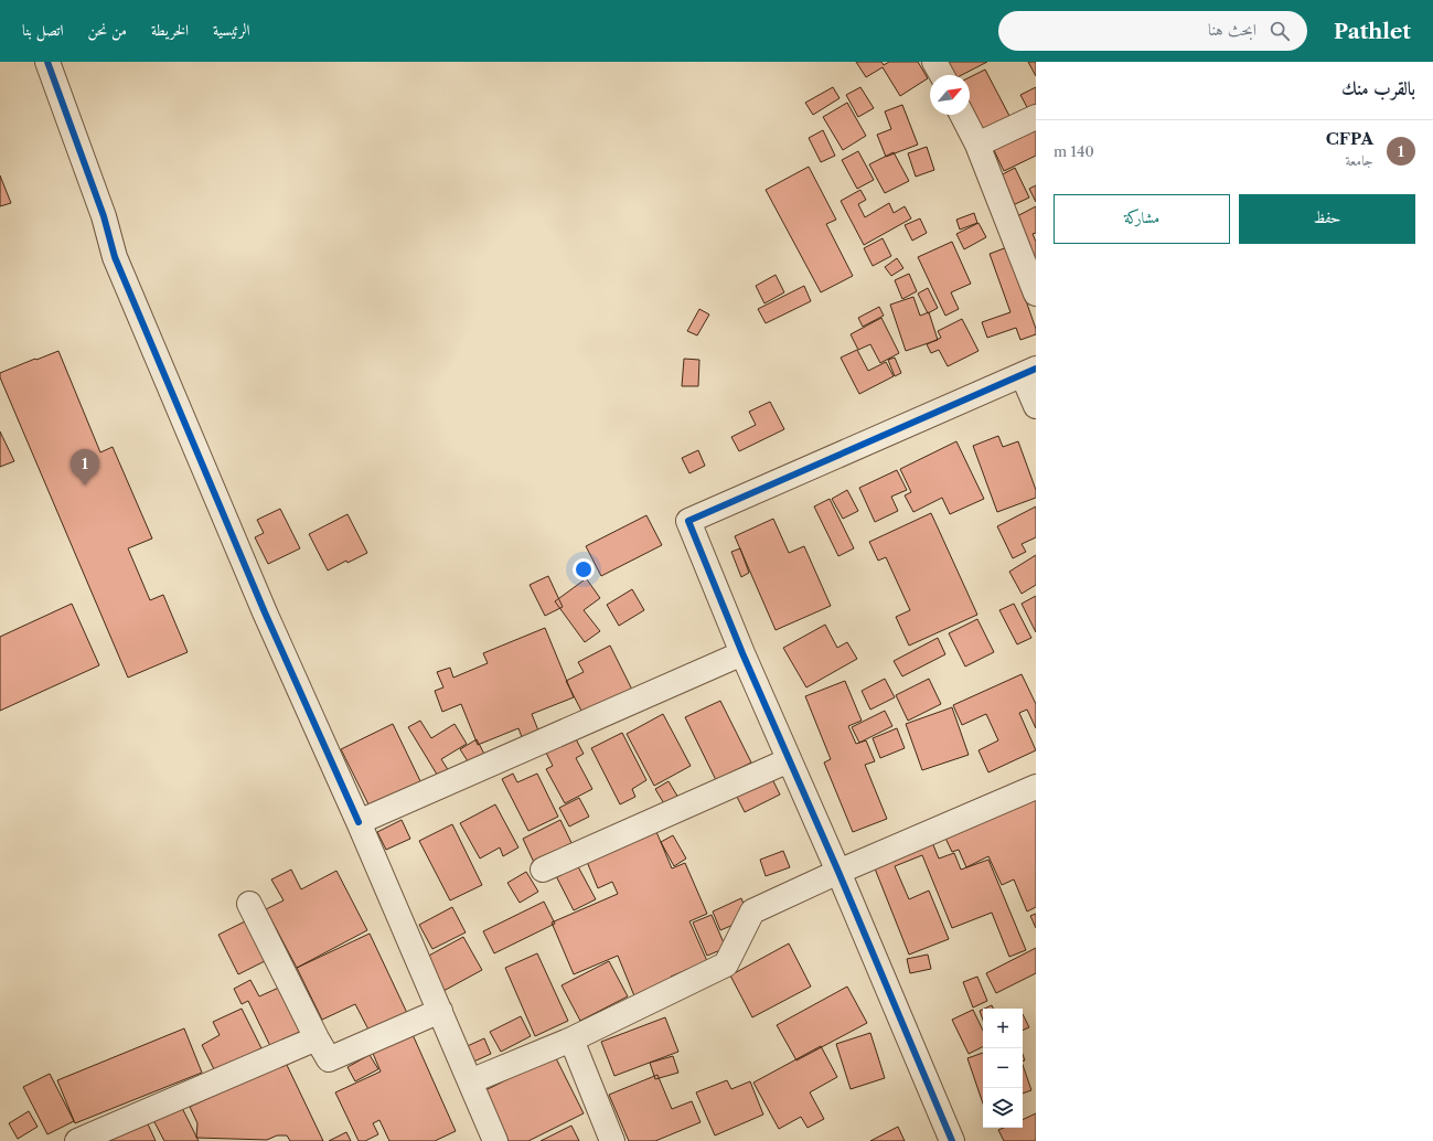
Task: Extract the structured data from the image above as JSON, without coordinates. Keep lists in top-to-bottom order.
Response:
{
  "north": "top right",
  "page": {
    "header": "Pathlet",
    "search": "ابحث هنا",
    "nav": [
      "الرئيسية",
      "الخريطة",
      "من نحن",
      "اتصل بنا"
    ],
    "heading": "بالقرب منك",
    "list": [
      {
        "mark": "1",
        "name": "CFPA",
        "note": "جامعة",
        "value": "140 m"
      }
    ],
    "buttons": ["حفظ", "مشاركة"],
    "pins": "1",
    "map_buttons": ["+", "−"]
  }
}
